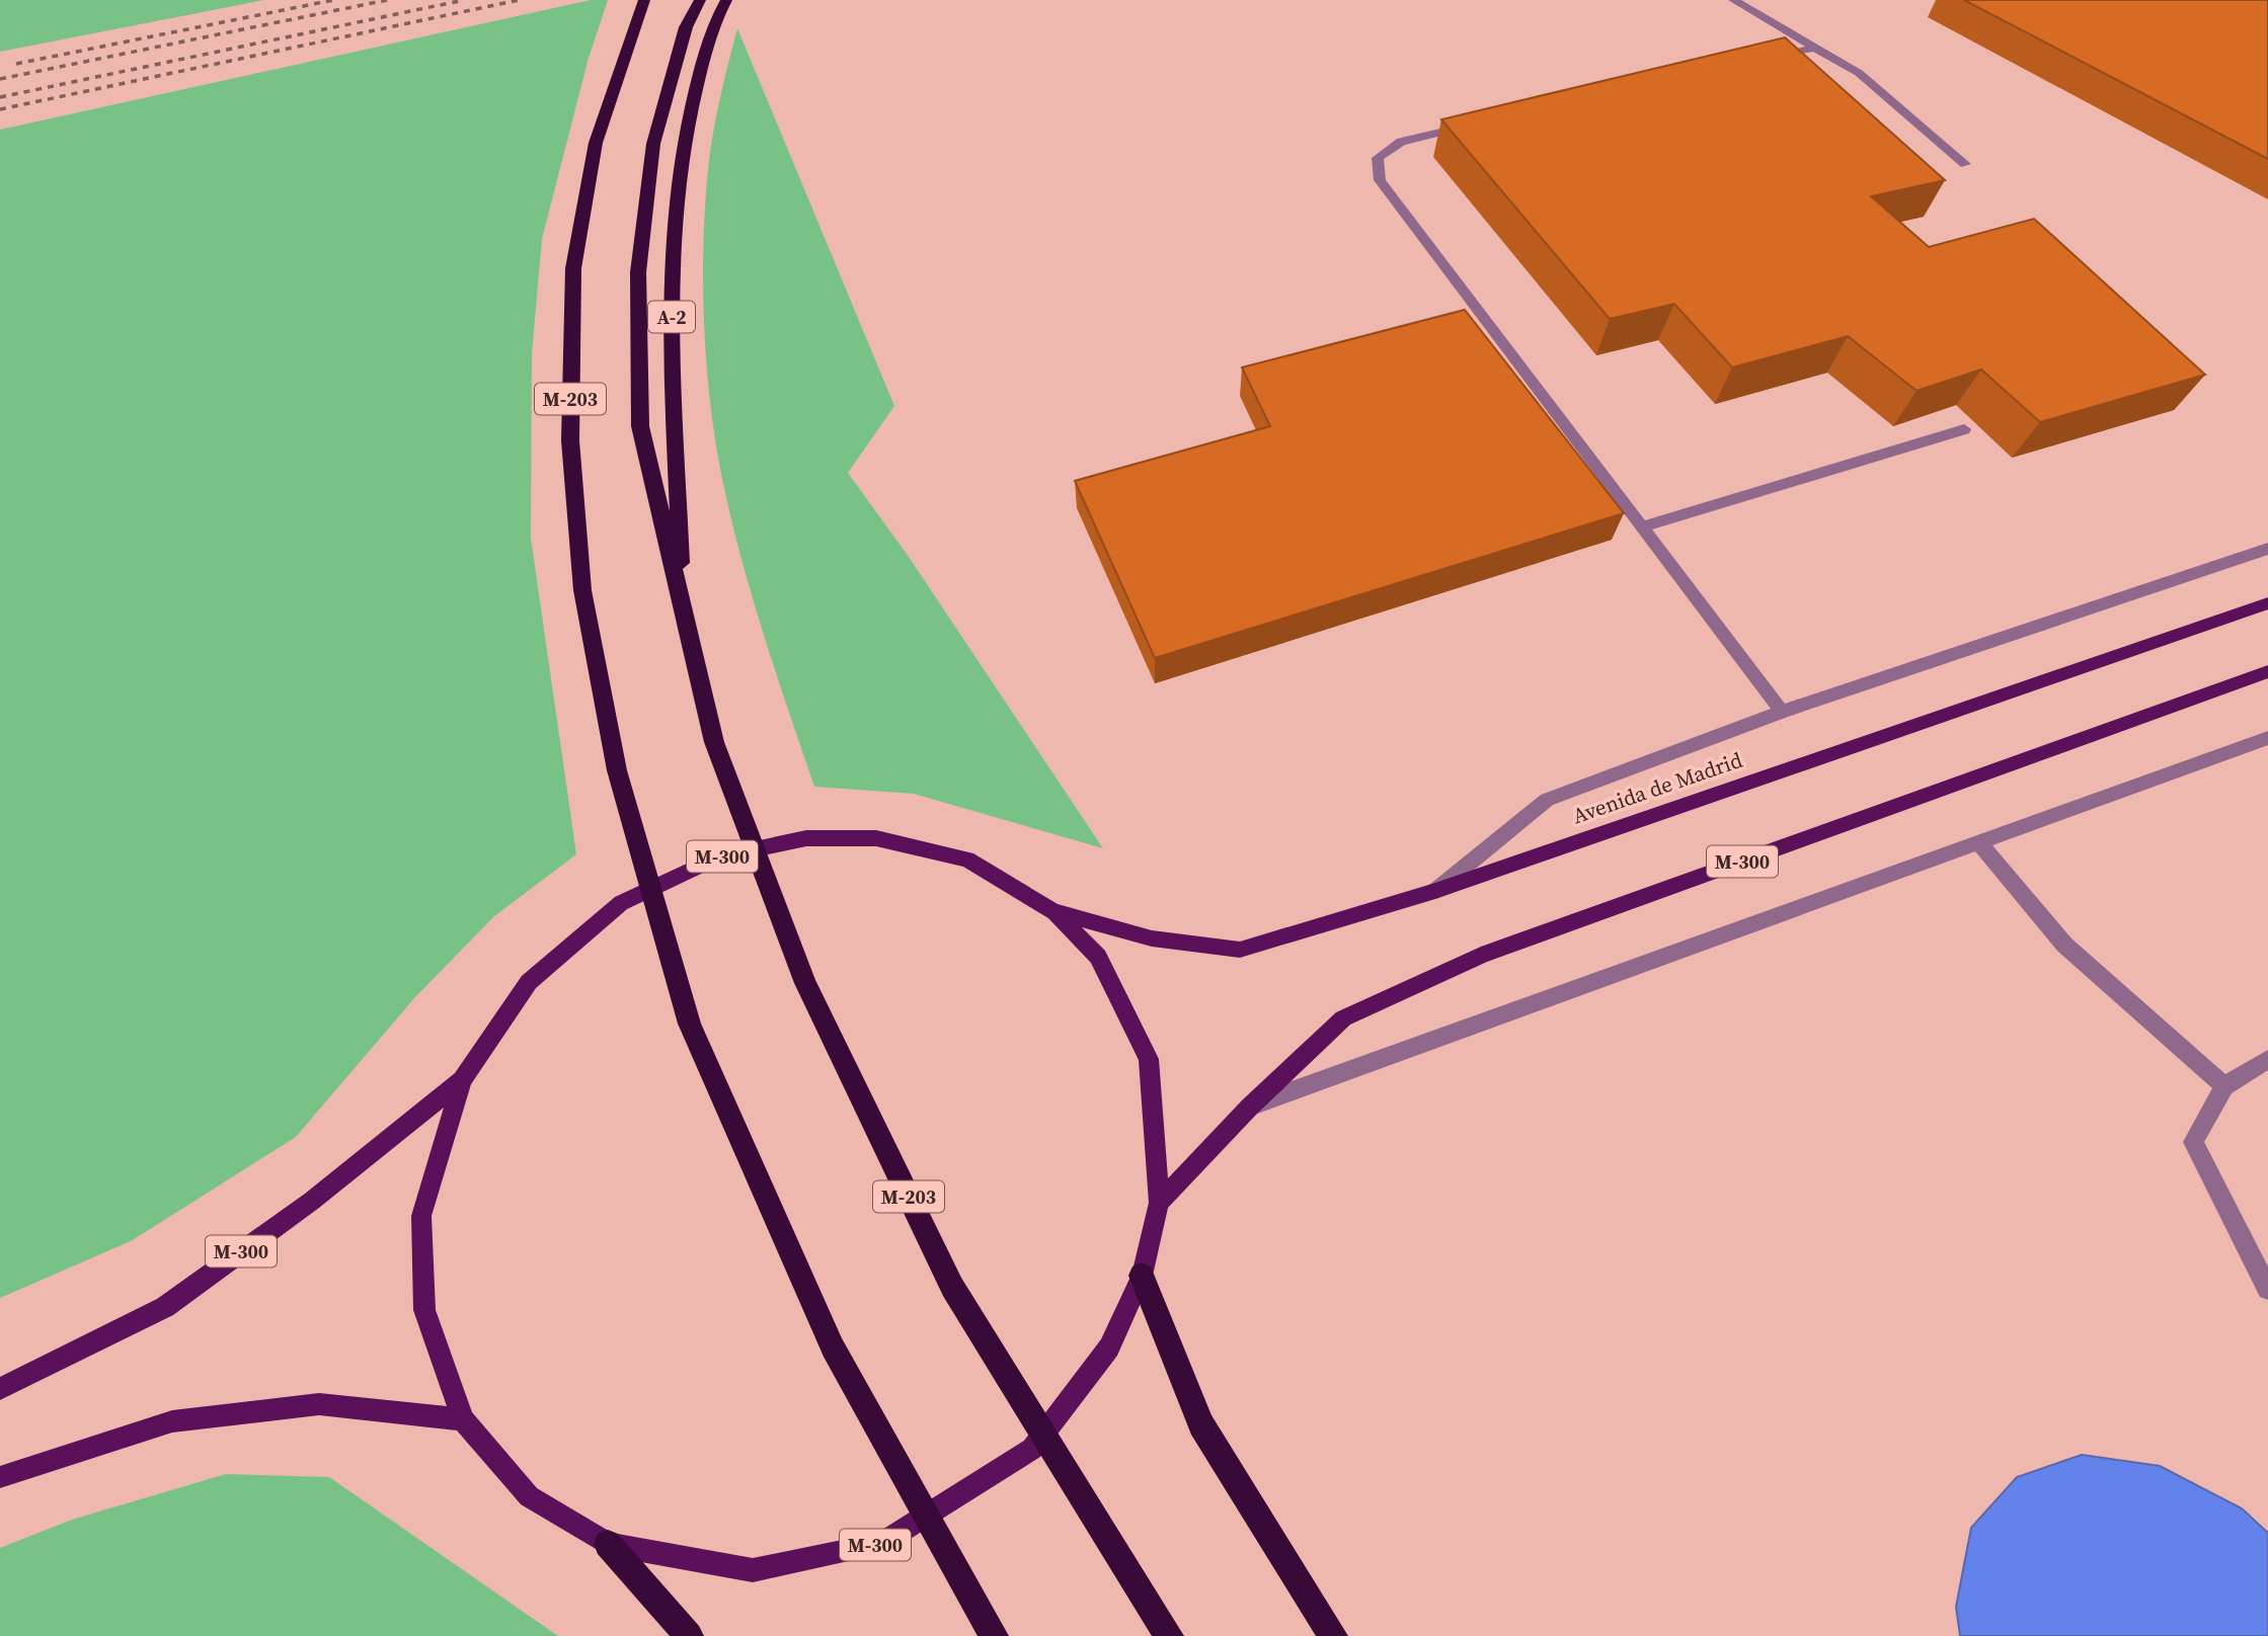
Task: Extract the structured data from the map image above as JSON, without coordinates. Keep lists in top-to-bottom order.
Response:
{
  "streets": {
    "highway": ["A-2", "M-203"],
    "main road": ["Avenida de Madrid", "M-300"]
  },
  "crossings": [
    ["A-2", "M-203"],
    ["Avenida de Madrid", "M-300"]
  ]
}
